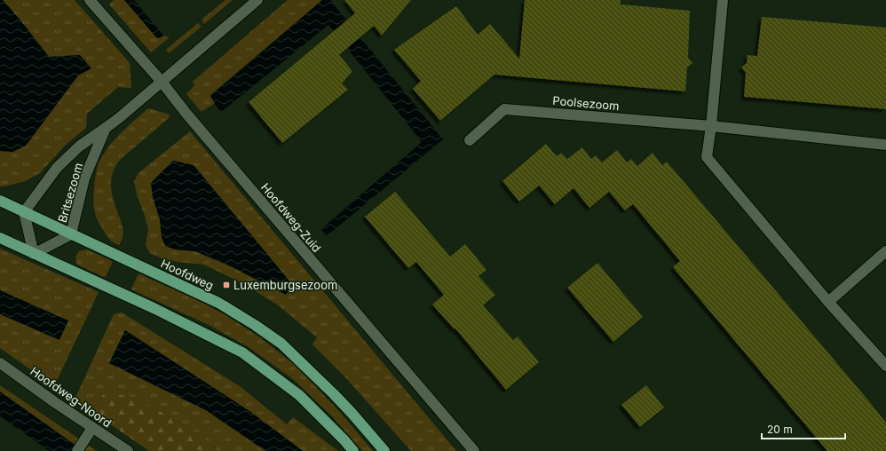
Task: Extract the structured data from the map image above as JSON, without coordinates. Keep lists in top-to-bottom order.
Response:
{
  "streets": {
    "main road": ["Hoofdweg"],
    "street": [
      "Poolsezoom",
      "Britsezoom",
      "Hoofdweg-Zuid",
      "Hoofdweg-Noord"
    ]
  },
  "crossings": [
    ["Britsezoom", "Hoofdweg-Zuid"],
    ["Britsezoom", "Hoofdweg"]
  ],
  "places": {
    "transit": ["Luxemburgsezoom"]
  },
  "scale_bar": "20 m"
}
